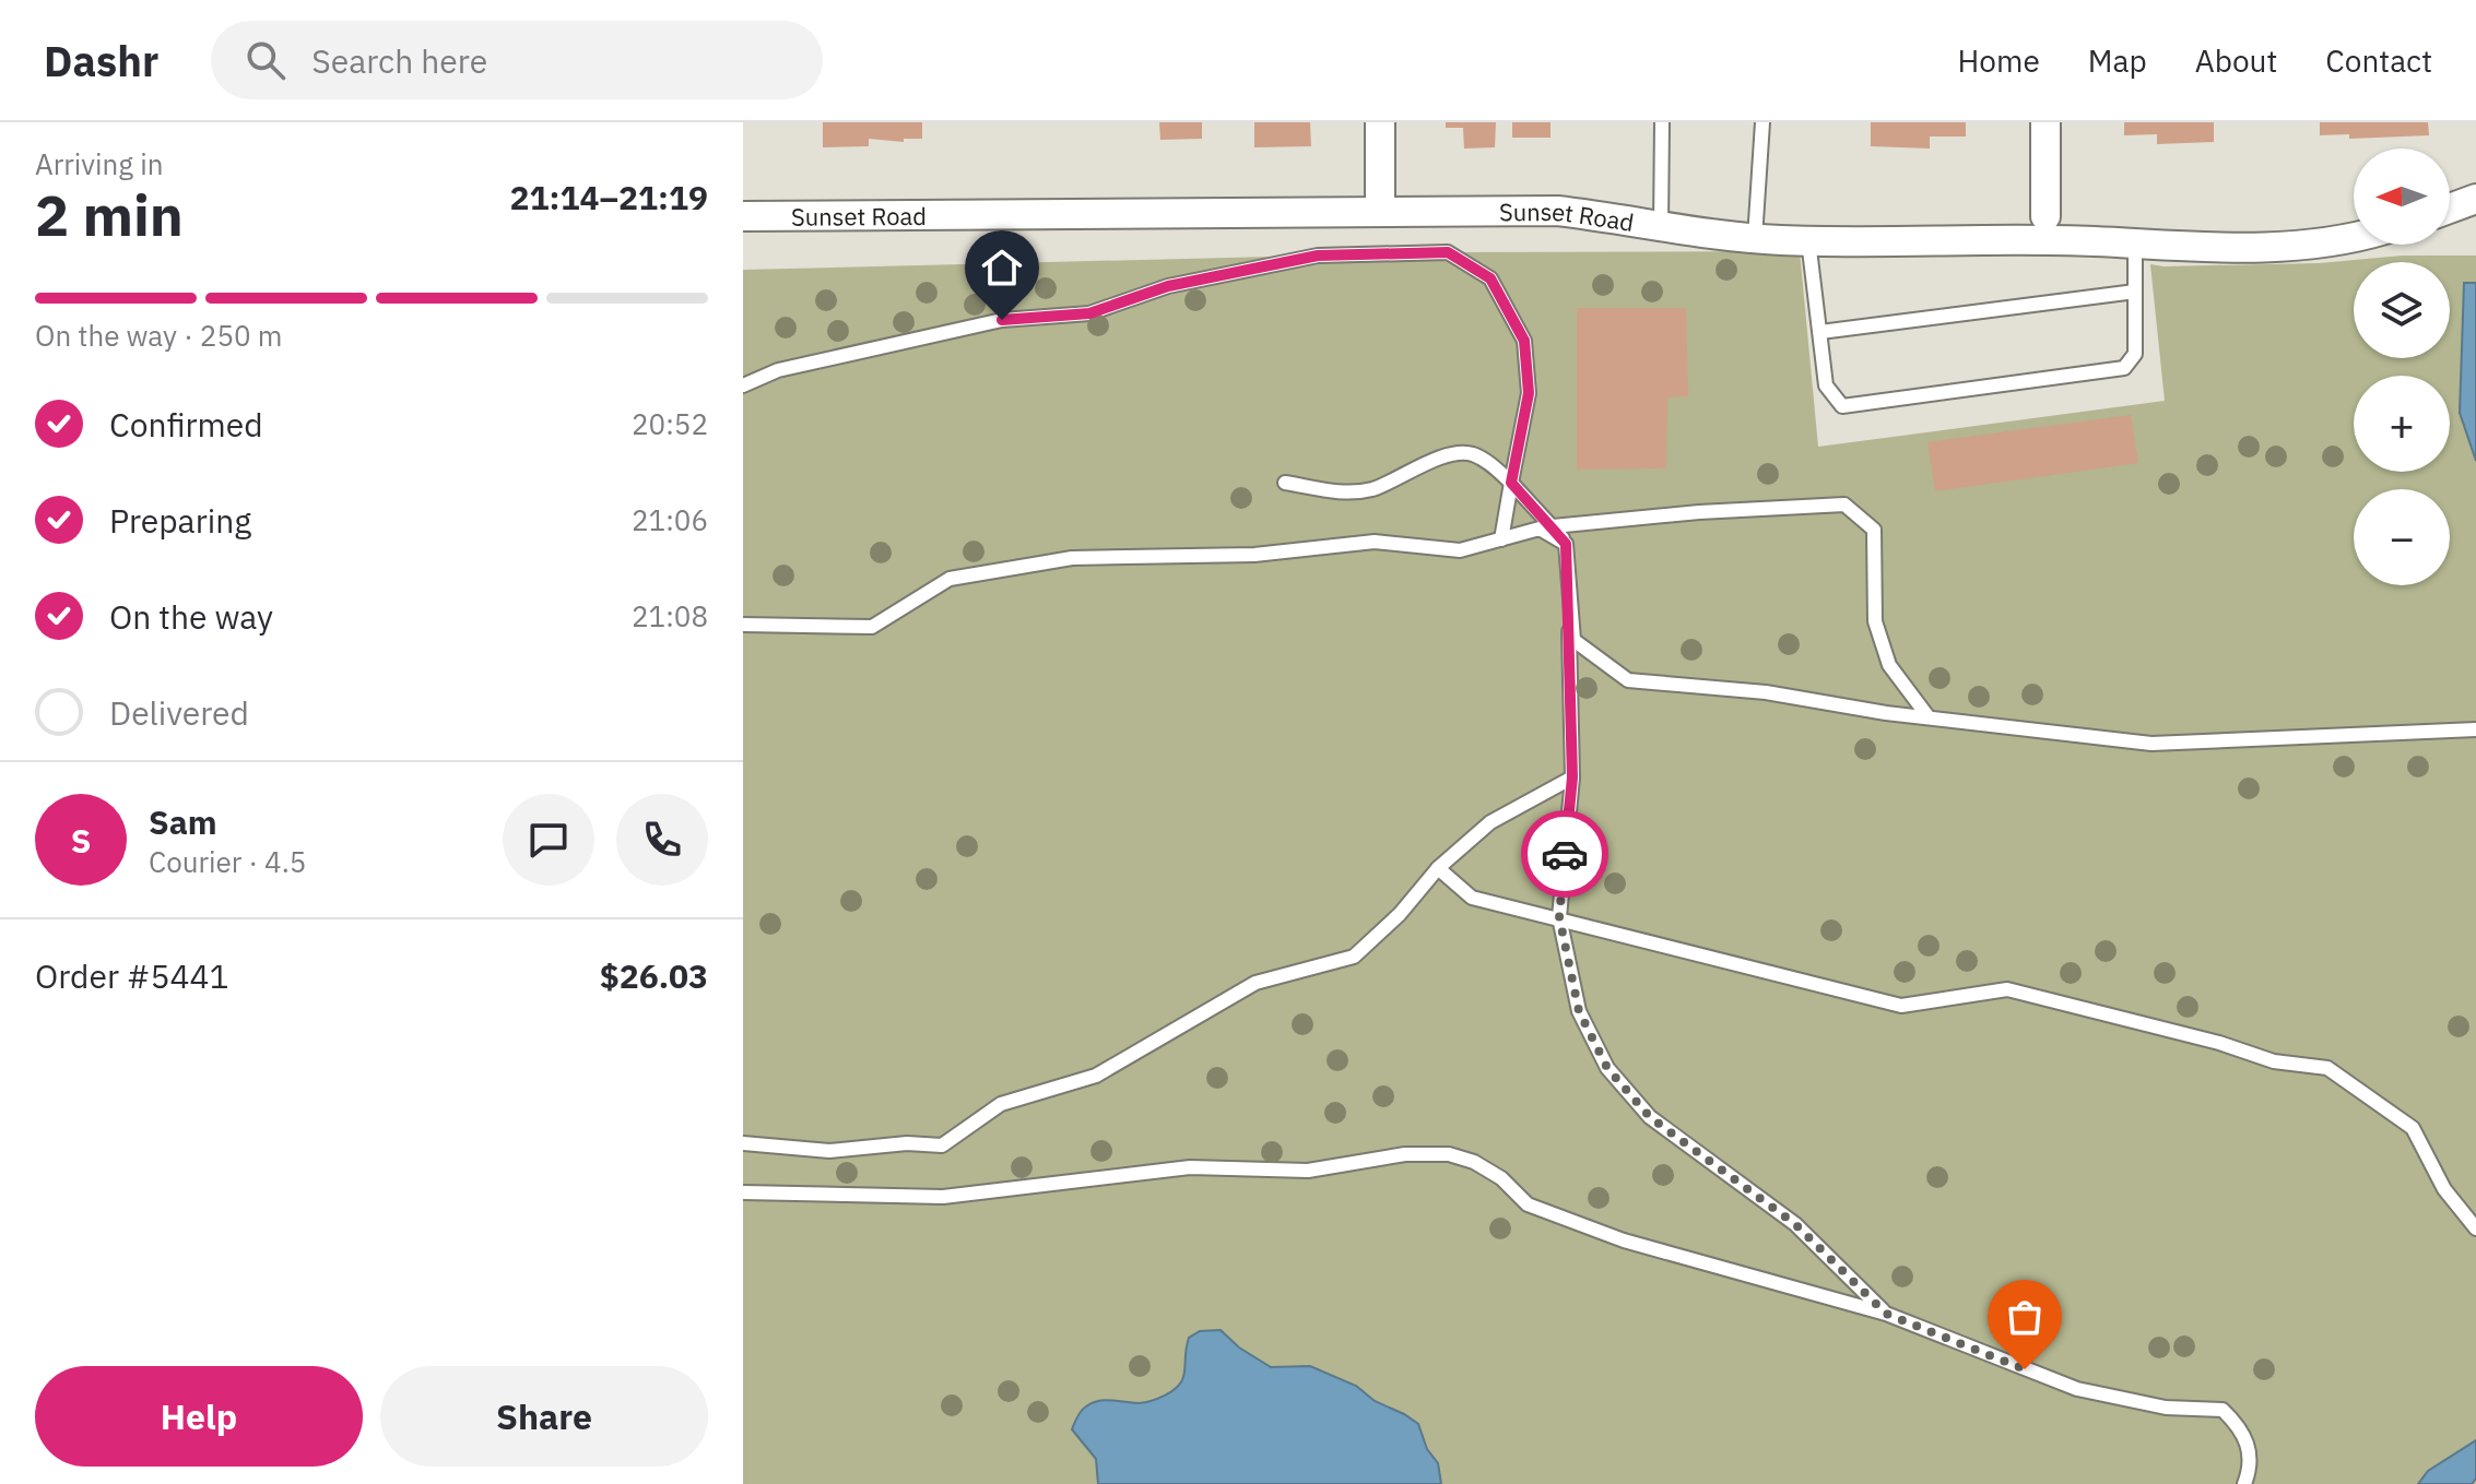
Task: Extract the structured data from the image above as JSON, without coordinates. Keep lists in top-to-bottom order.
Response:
{
  "streets": {
    "street": ["Sunset Road"]
  },
  "north": "left",
  "page": {
    "header": "Dashr",
    "search": "Search here",
    "nav": [
      "Home",
      "Map",
      "About",
      "Contact"
    ],
    "heading": ["2 min", "Arriving in", "21:14–21:19"],
    "panel": [
      "Sam",
      "Courier · 4.5",
      "Order #5441",
      "$26.03"
    ],
    "map_buttons": ["+", "−"],
    "bar": "On the way · 250 m",
    "list": [
      ["Confirmed", "20:52"],
      ["Preparing", "21:06"],
      ["On the way", "21:08"],
      "Delivered"
    ],
    "round": "S",
    "buttons": ["Help", "Share"]
  }
}
